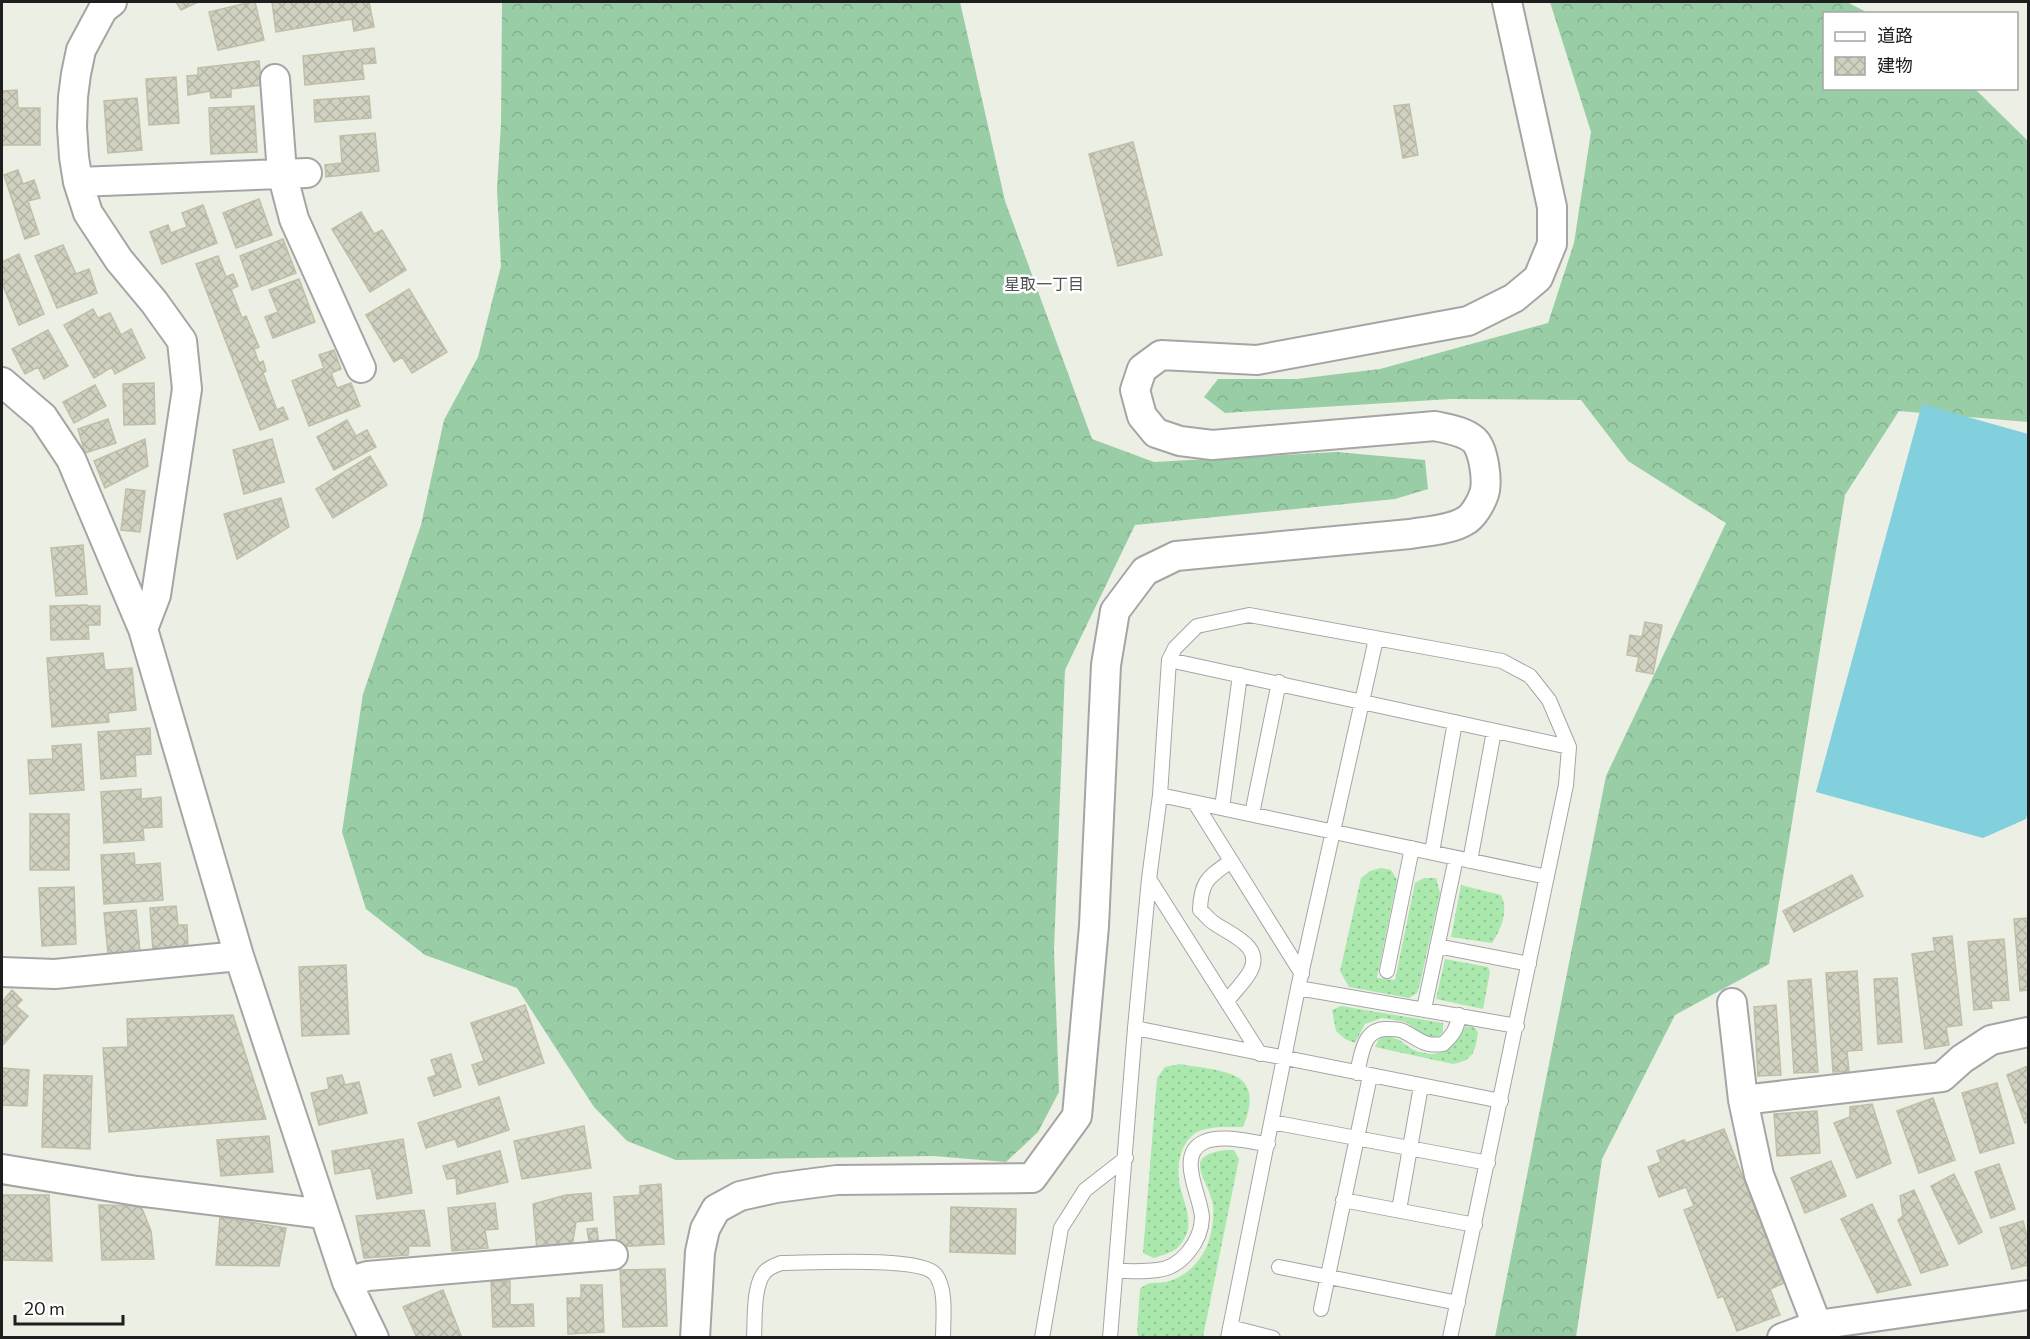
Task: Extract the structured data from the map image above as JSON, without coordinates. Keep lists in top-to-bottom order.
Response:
{
  "districts": ["星取一丁目"],
  "legend": ["道路", "建物"],
  "scale_bar": "20 m"
}
